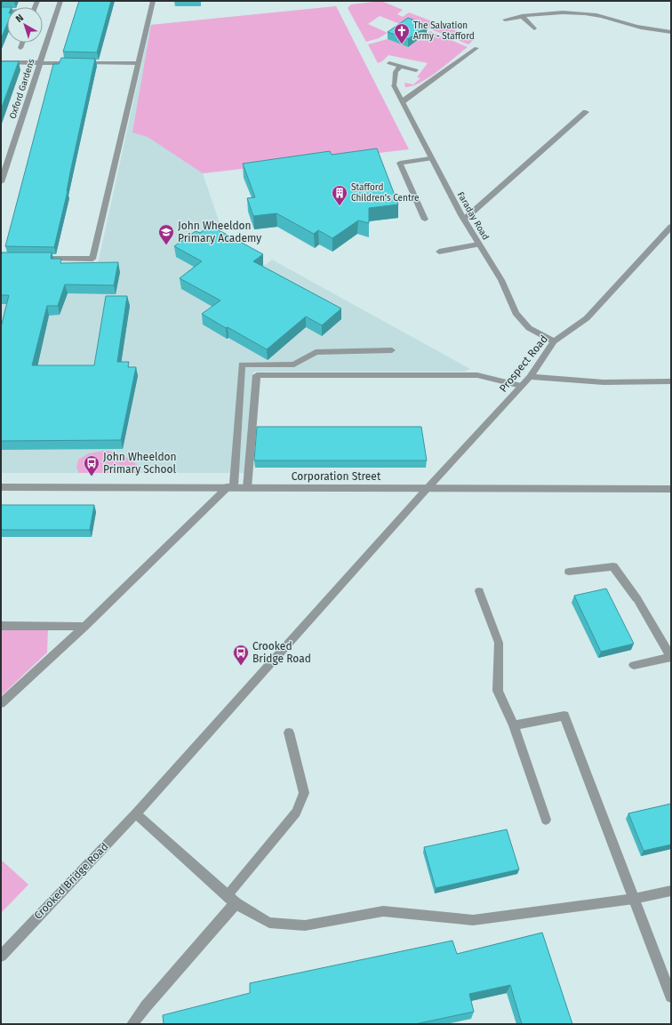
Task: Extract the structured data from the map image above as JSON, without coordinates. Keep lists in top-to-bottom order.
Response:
{
  "streets": {
    "street": [
      "Oxford Gardens",
      "Faraday Road",
      "Prospect Road",
      "Corporation Street",
      "Crooked Bridge Road"
    ]
  },
  "crossings": [
    ["Faraday Road", "Prospect Road"],
    ["Prospect Road", "Corporation Street"],
    ["Prospect Road", "Crooked Bridge Road"],
    ["Corporation Street", "Crooked Bridge Road"]
  ],
  "places": {
    "church": ["The Salvation Army - Stafford"],
    "building": ["Stafford Children's Centre"],
    "school or university": ["John Wheeldon Primary Academy"],
    "bus stop": ["John Wheeldon Primary School", "Crooked Bridge Road"]
  },
  "north": "top left"
}
